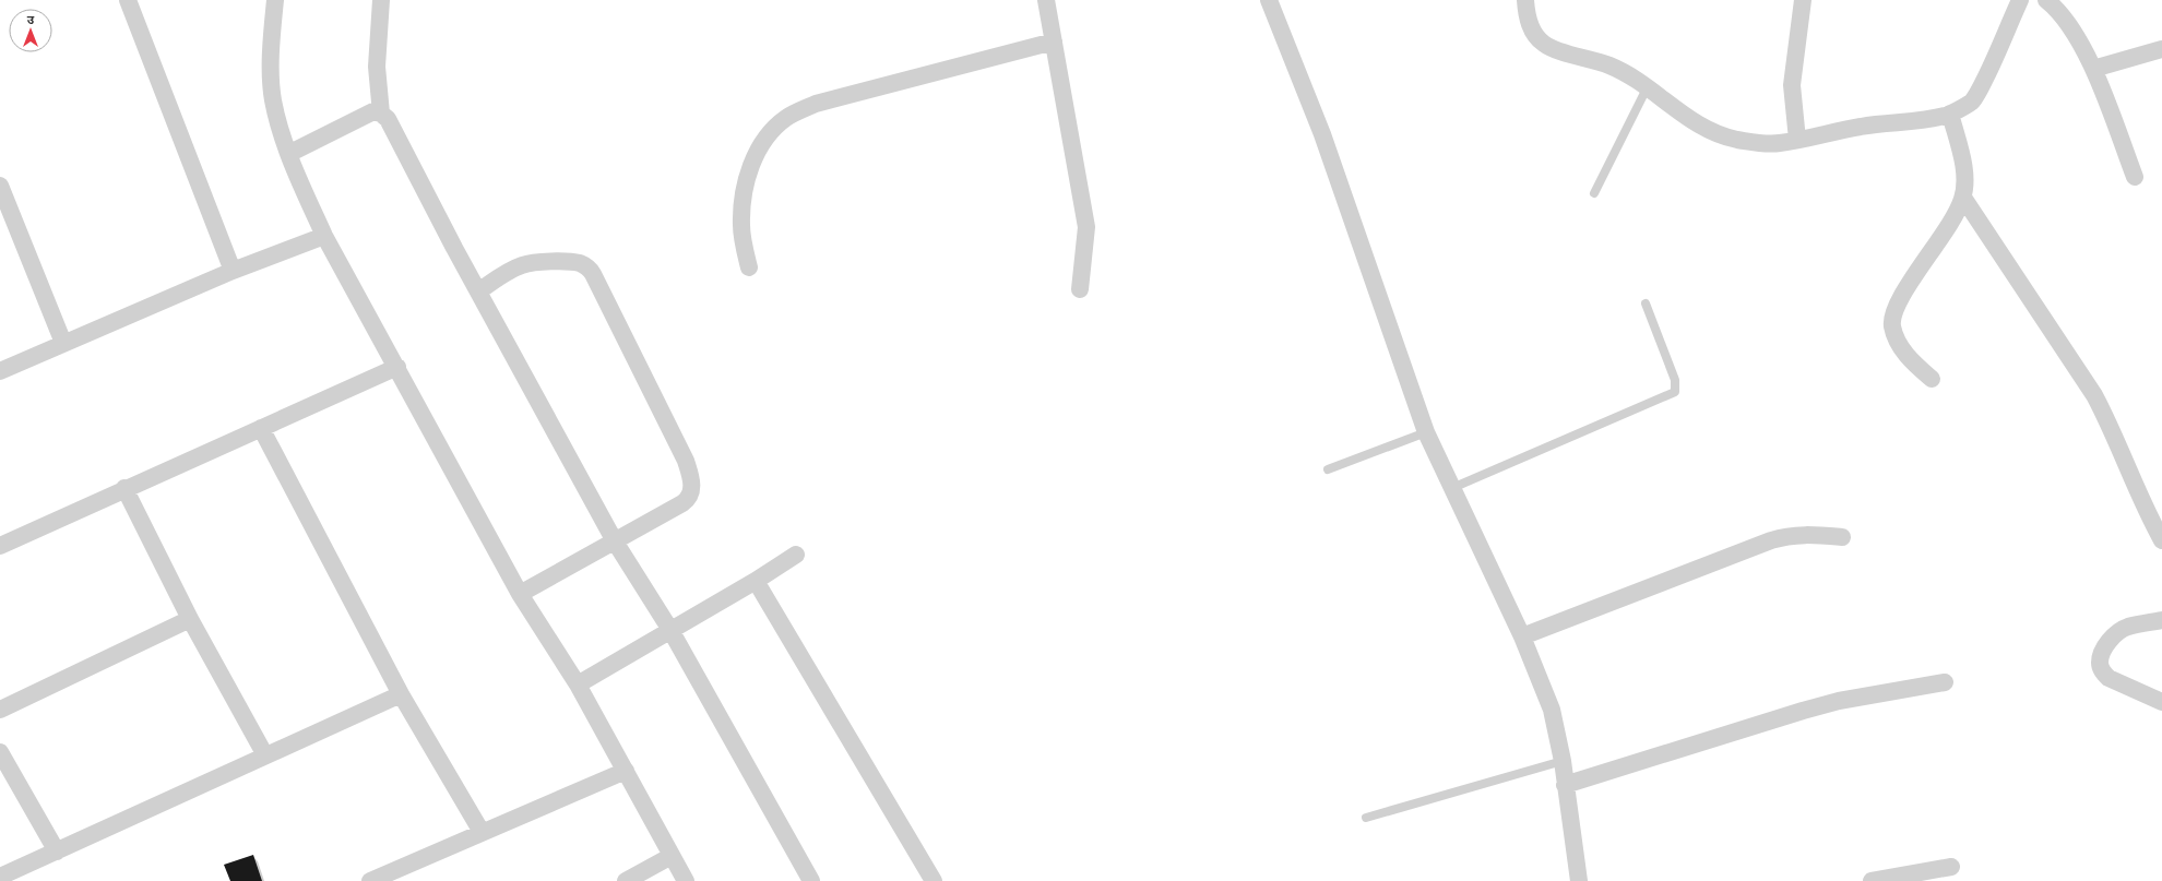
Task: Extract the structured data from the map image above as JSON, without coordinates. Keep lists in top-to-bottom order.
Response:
{
  "north": "top"
}
